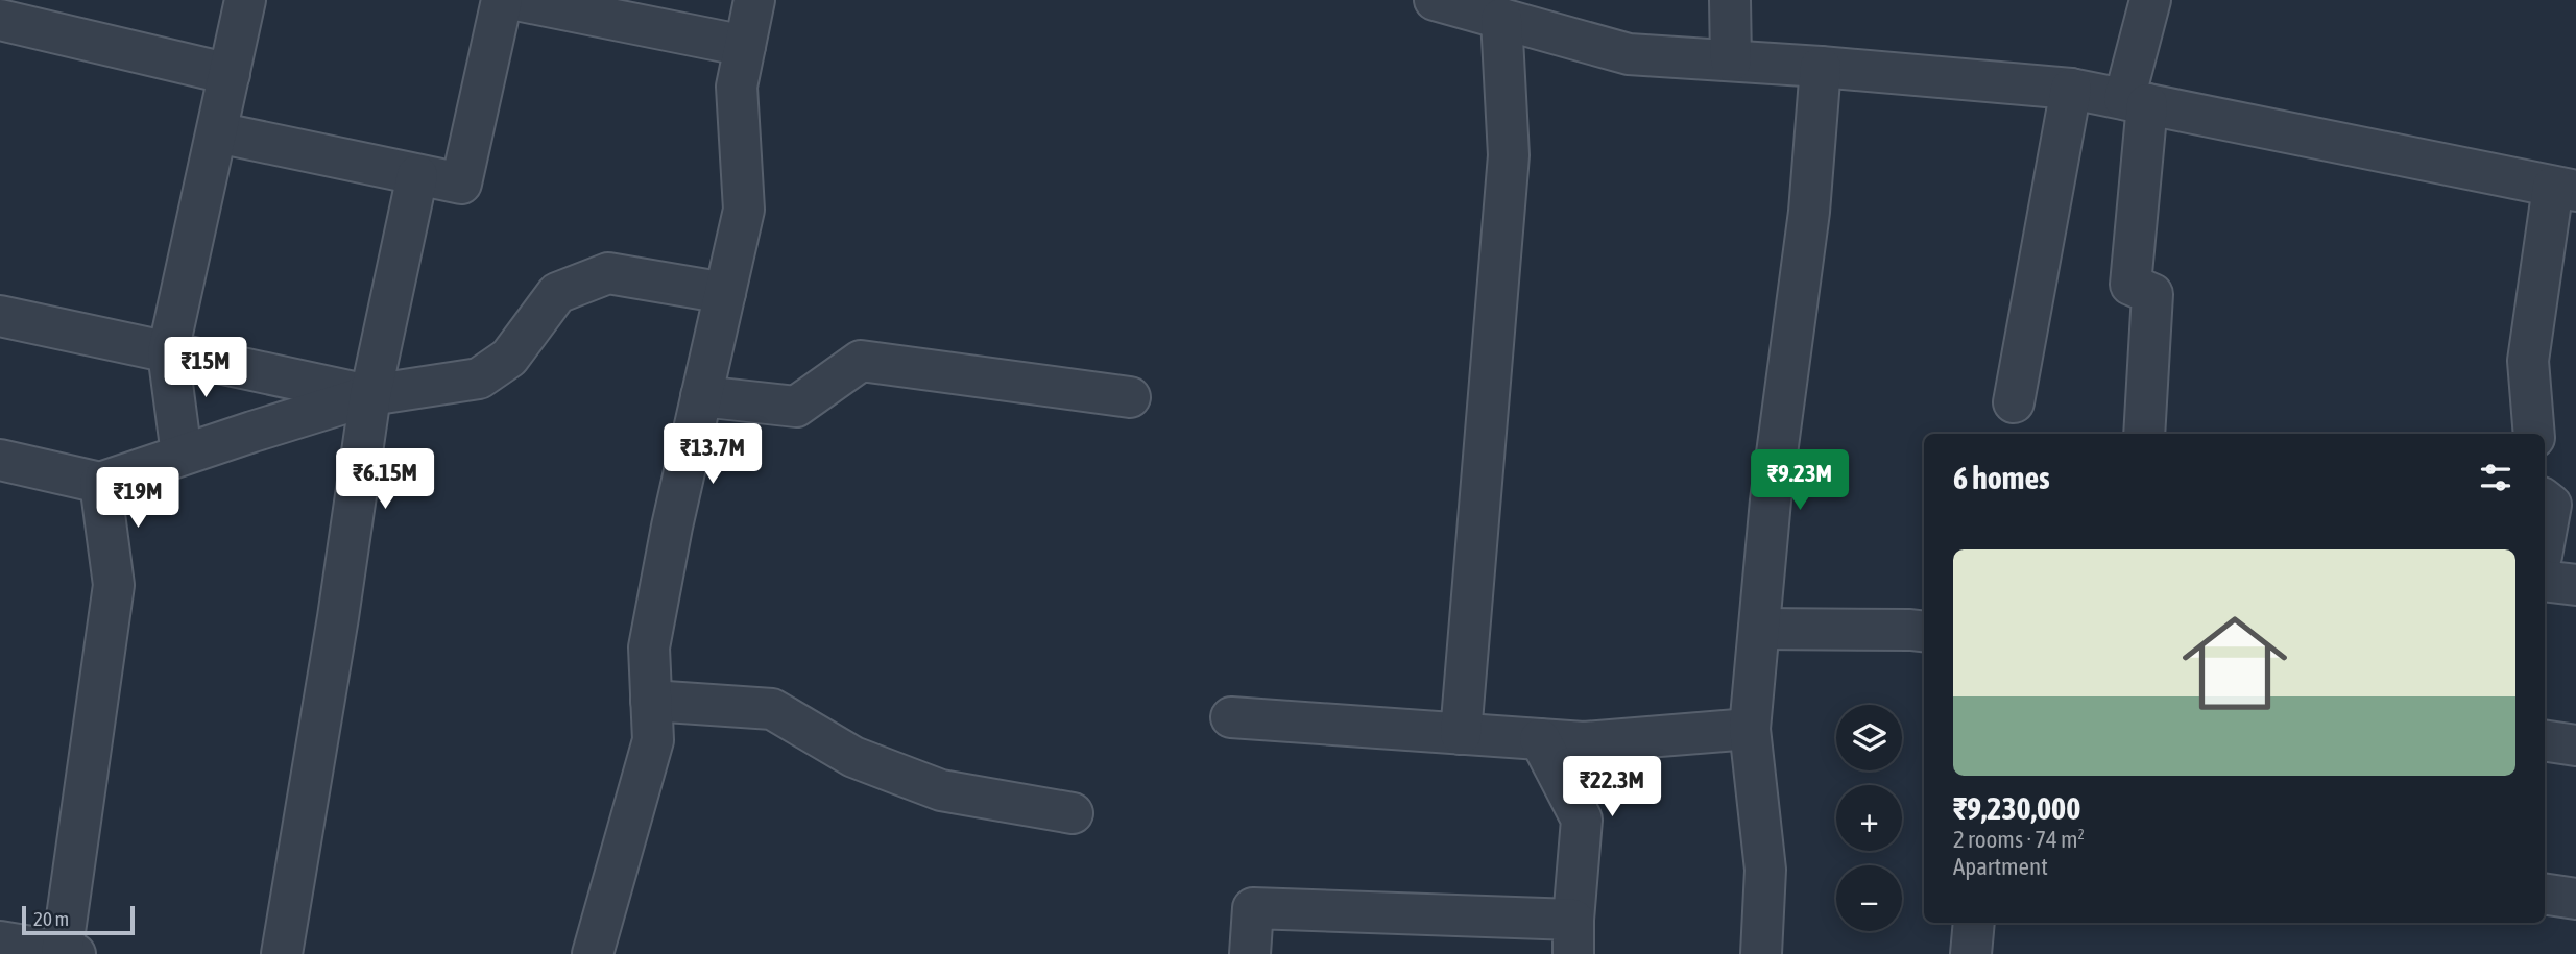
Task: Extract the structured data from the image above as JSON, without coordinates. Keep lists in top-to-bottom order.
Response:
{
  "scale_bar": "20 m",
  "page": {
    "price": [
      "₹15M",
      "₹13.7M",
      "₹6.15M",
      "₹9.23M",
      "₹19M",
      "₹22.3M"
    ],
    "heading": "6 homes",
    "list": [
      {
        "name": "₹9,230,000",
        "note": "2 rooms · 74 m² · Apartment"
      }
    ],
    "map_buttons": ["+", "−"],
    "scale": "20 m"
  }
}
